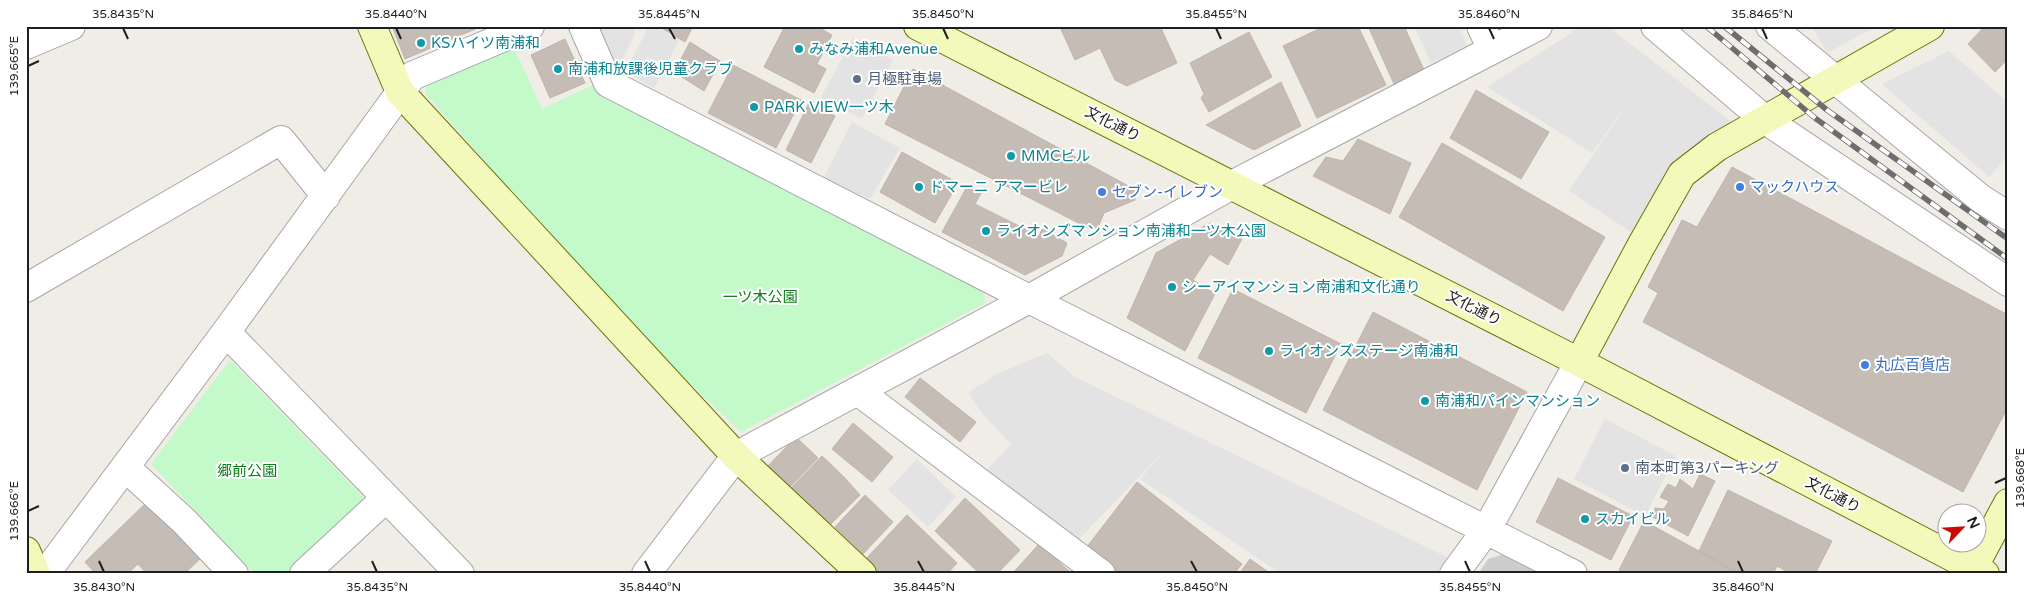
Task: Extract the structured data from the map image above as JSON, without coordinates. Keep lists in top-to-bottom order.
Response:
{
  "streets": {
    "street": ["文化通り"]
  },
  "parks": ["一ツ木公園", "郷前公園"],
  "places": [
    "KSハイツ南浦和",
    "みなみ浦和Avenue",
    "南浦和放課後児童クラブ",
    "月極駐車場",
    "PARK VIEW一ツ木",
    "MMCビル",
    "ドマーニ アマービレ",
    "マックハウス",
    "セブン-イレブン",
    "ライオンズマンション南浦和一ツ木公園",
    "シーアイマンション南浦和文化通り",
    "ライオンズステージ南浦和",
    "丸広百貨店",
    "南浦和パインマンション",
    "南本町第3パーキング",
    "スカイビル"
  ],
  "north": "top right",
  "coordinates": [
    "35.8435°N",
    "35.8440°N",
    "35.8445°N",
    "35.8450°N",
    "35.8455°N",
    "35.8460°N",
    "35.8465°N",
    "139.665°E",
    "139.668°E",
    "139.666°E",
    "35.8430°N"
  ]
}
